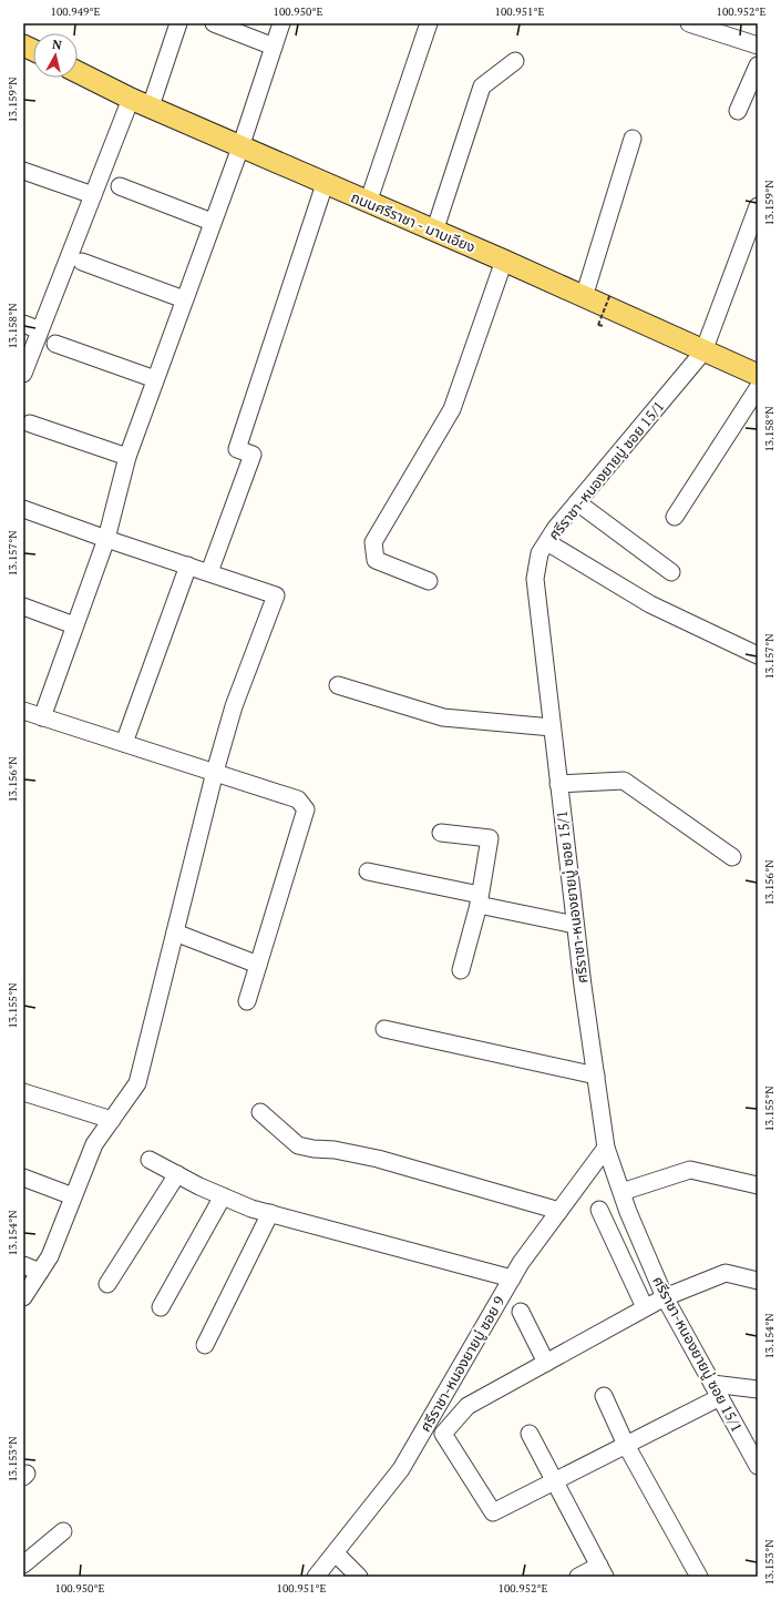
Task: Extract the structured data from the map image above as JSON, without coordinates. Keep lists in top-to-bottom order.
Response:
{
  "streets": {
    "main road": ["ถนนศรีราชา - มาบเอียง"],
    "street": ["ศรีราชา-หนองยายบู่ ซอย 15/1", "ศรีราชา-หนองยายบู่ ซอย 9"]
  },
  "crossings": [
    ["ถนนศรีราชา - มาบเอียง", "ศรีราชา-หนองยายบู่ ซอย 15/1"],
    ["ศรีราชา-หนองยายบู่ ซอย 15/1", "ศรีราชา-หนองยายบู่ ซอย 9"]
  ],
  "north": "top",
  "coordinates": [
    "100.949°E",
    "100.950°E",
    "100.951°E",
    "100.952°E",
    "13.159°N",
    "13.158°N",
    "13.157°N",
    "13.156°N",
    "13.155°N",
    "13.154°N",
    "13.153°N"
  ]
}
